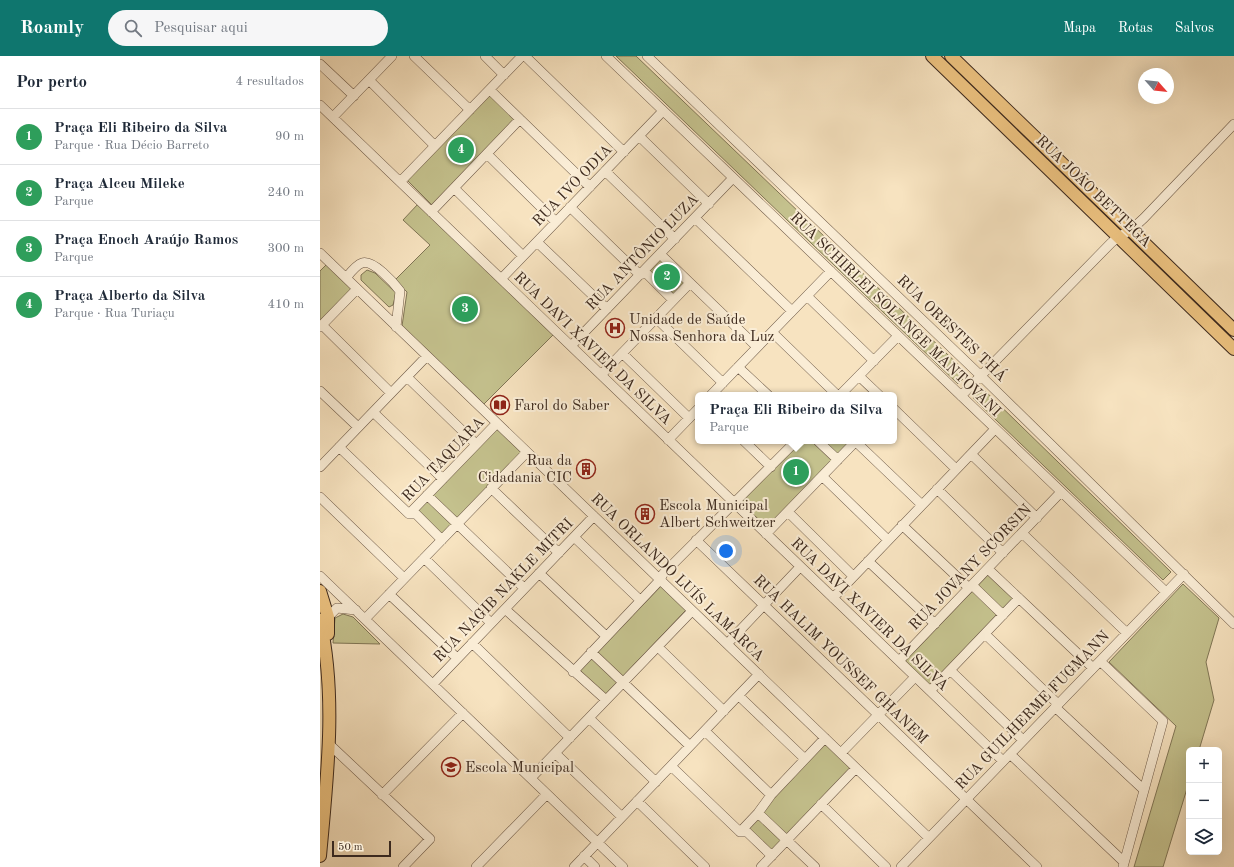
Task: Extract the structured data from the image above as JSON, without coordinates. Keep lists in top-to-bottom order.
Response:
{
  "streets": {
    "main road": ["RUA JOÃO BETTEGA"],
    "street": [
      "RUA IVO ODIA",
      "RUA ANTÔNIO LUZA",
      "RUA SCHIRLEI SOLANGE MANTOVANI",
      "RUA ORESTES THÁ",
      "RUA DAVI XAVIER DA SILVA",
      "RUA TAQUARA",
      "RUA JOVANY SCORSIN",
      "RUA ORLANDO LUÍS LAMARCA",
      "RUA NAGIB NAKLE MITRI",
      "RUA HALIM YOUSSEF GHANEM",
      "RUA GUILHERME FUGMANN"
    ]
  },
  "crossings": [
    ["RUA IVO ODIA", "RUA SCHIRLEI SOLANGE MANTOVANI"],
    ["RUA IVO ODIA", "RUA DAVI XAVIER DA SILVA"],
    ["RUA ANTÔNIO LUZA", "RUA SCHIRLEI SOLANGE MANTOVANI"],
    ["RUA ANTÔNIO LUZA", "RUA DAVI XAVIER DA SILVA"],
    ["RUA SCHIRLEI SOLANGE MANTOVANI", "RUA JOVANY SCORSIN"],
    ["RUA SCHIRLEI SOLANGE MANTOVANI", "RUA GUILHERME FUGMANN"],
    ["RUA ORESTES THÁ", "RUA GUILHERME FUGMANN"],
    ["RUA DAVI XAVIER DA SILVA", "RUA JOVANY SCORSIN"],
    ["RUA DAVI XAVIER DA SILVA", "RUA GUILHERME FUGMANN"],
    ["RUA TAQUARA", "RUA ORLANDO LUÍS LAMARCA"],
    ["RUA ORLANDO LUÍS LAMARCA", "RUA NAGIB NAKLE MITRI"],
    ["RUA ORLANDO LUÍS LAMARCA", "RUA GUILHERME FUGMANN"],
    ["RUA HALIM YOUSSEF GHANEM", "RUA GUILHERME FUGMANN"]
  ],
  "places": {
    "hospital": ["Unidade de Saúde Nossa Senhora da Luz"],
    "library": ["Farol do Saber"],
    "building": ["Rua da Cidadania CIC", "Escola Municipal Albert Schweitzer"],
    "school or university": ["Escola Municipal"]
  },
  "scale_bar": "50 m",
  "north": "bottom right",
  "page": {
    "header": "Roamly",
    "search": "Pesquisar aqui",
    "nav": ["Mapa", "Rotas", "Salvos"],
    "heading": ["Por perto", "4 resultados"],
    "list": [
      {
        "mark": "1",
        "name": "Praça Eli Ribeiro da Silva",
        "note": "Parque · Rua Décio Barreto",
        "value": "90 m"
      },
      {
        "mark": "2",
        "name": "Praça Alceu Mileke",
        "note": "Parque",
        "value": "240 m"
      },
      {
        "mark": "3",
        "name": "Praça Enoch Araújo Ramos",
        "note": "Parque",
        "value": "300 m"
      },
      {
        "mark": "4",
        "name": "Praça Alberto da Silva",
        "note": "Parque · Rua Turiaçu",
        "value": "410 m"
      }
    ],
    "pins": [
      "4",
      "2",
      "3",
      "1"
    ],
    "popup": ["Praça Eli Ribeiro da Silva", "Parque"],
    "map_buttons": ["+", "−"],
    "scale": "50 m"
  }
}
